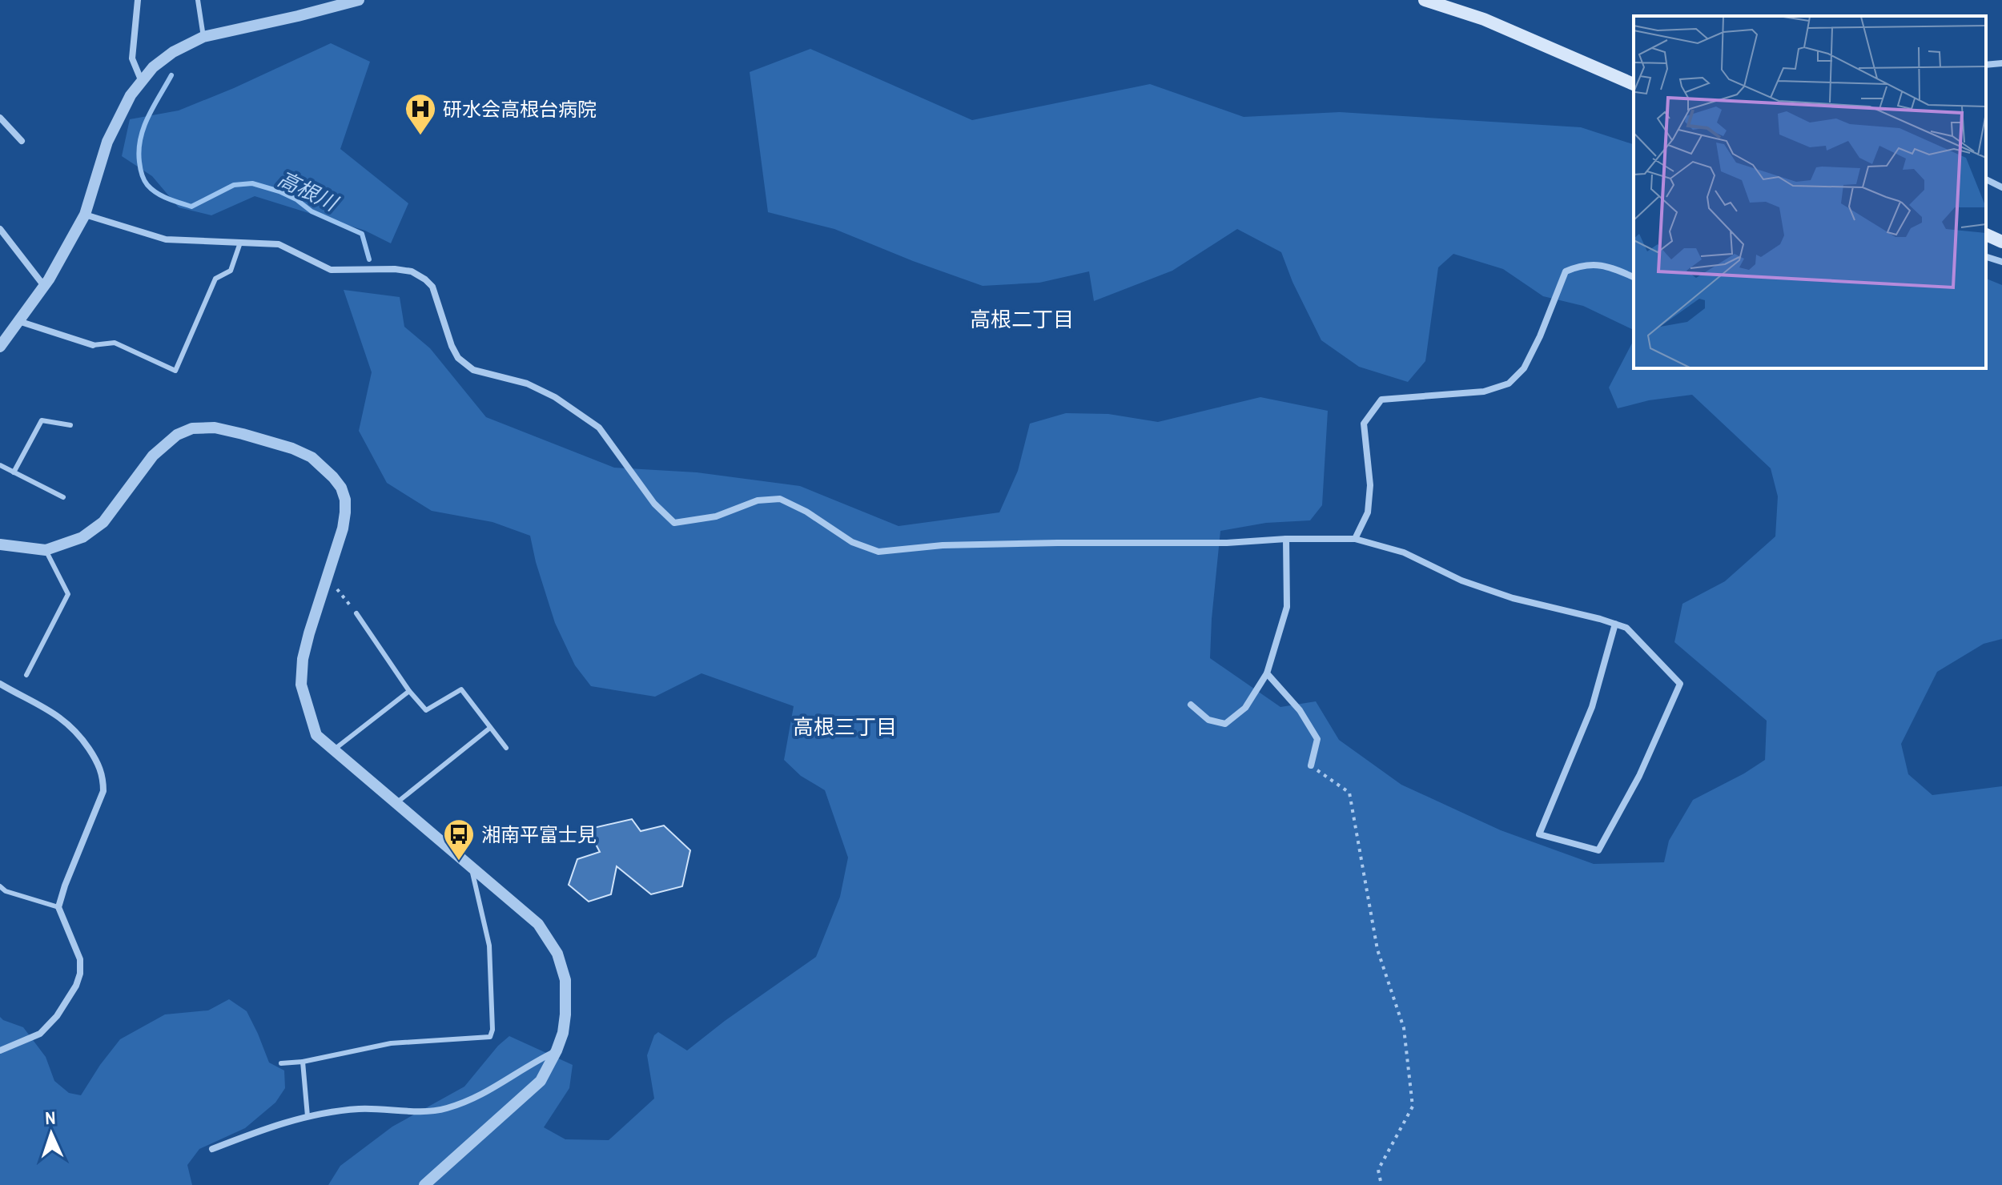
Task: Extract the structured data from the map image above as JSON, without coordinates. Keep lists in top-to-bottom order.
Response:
{
  "districts": ["高根二丁目", "高根三丁目"],
  "water": ["高根川"],
  "places": {
    "hospital": ["研水会高根台病院"],
    "bus stop": ["湘南平富士見"]
  },
  "north": "top"
}
